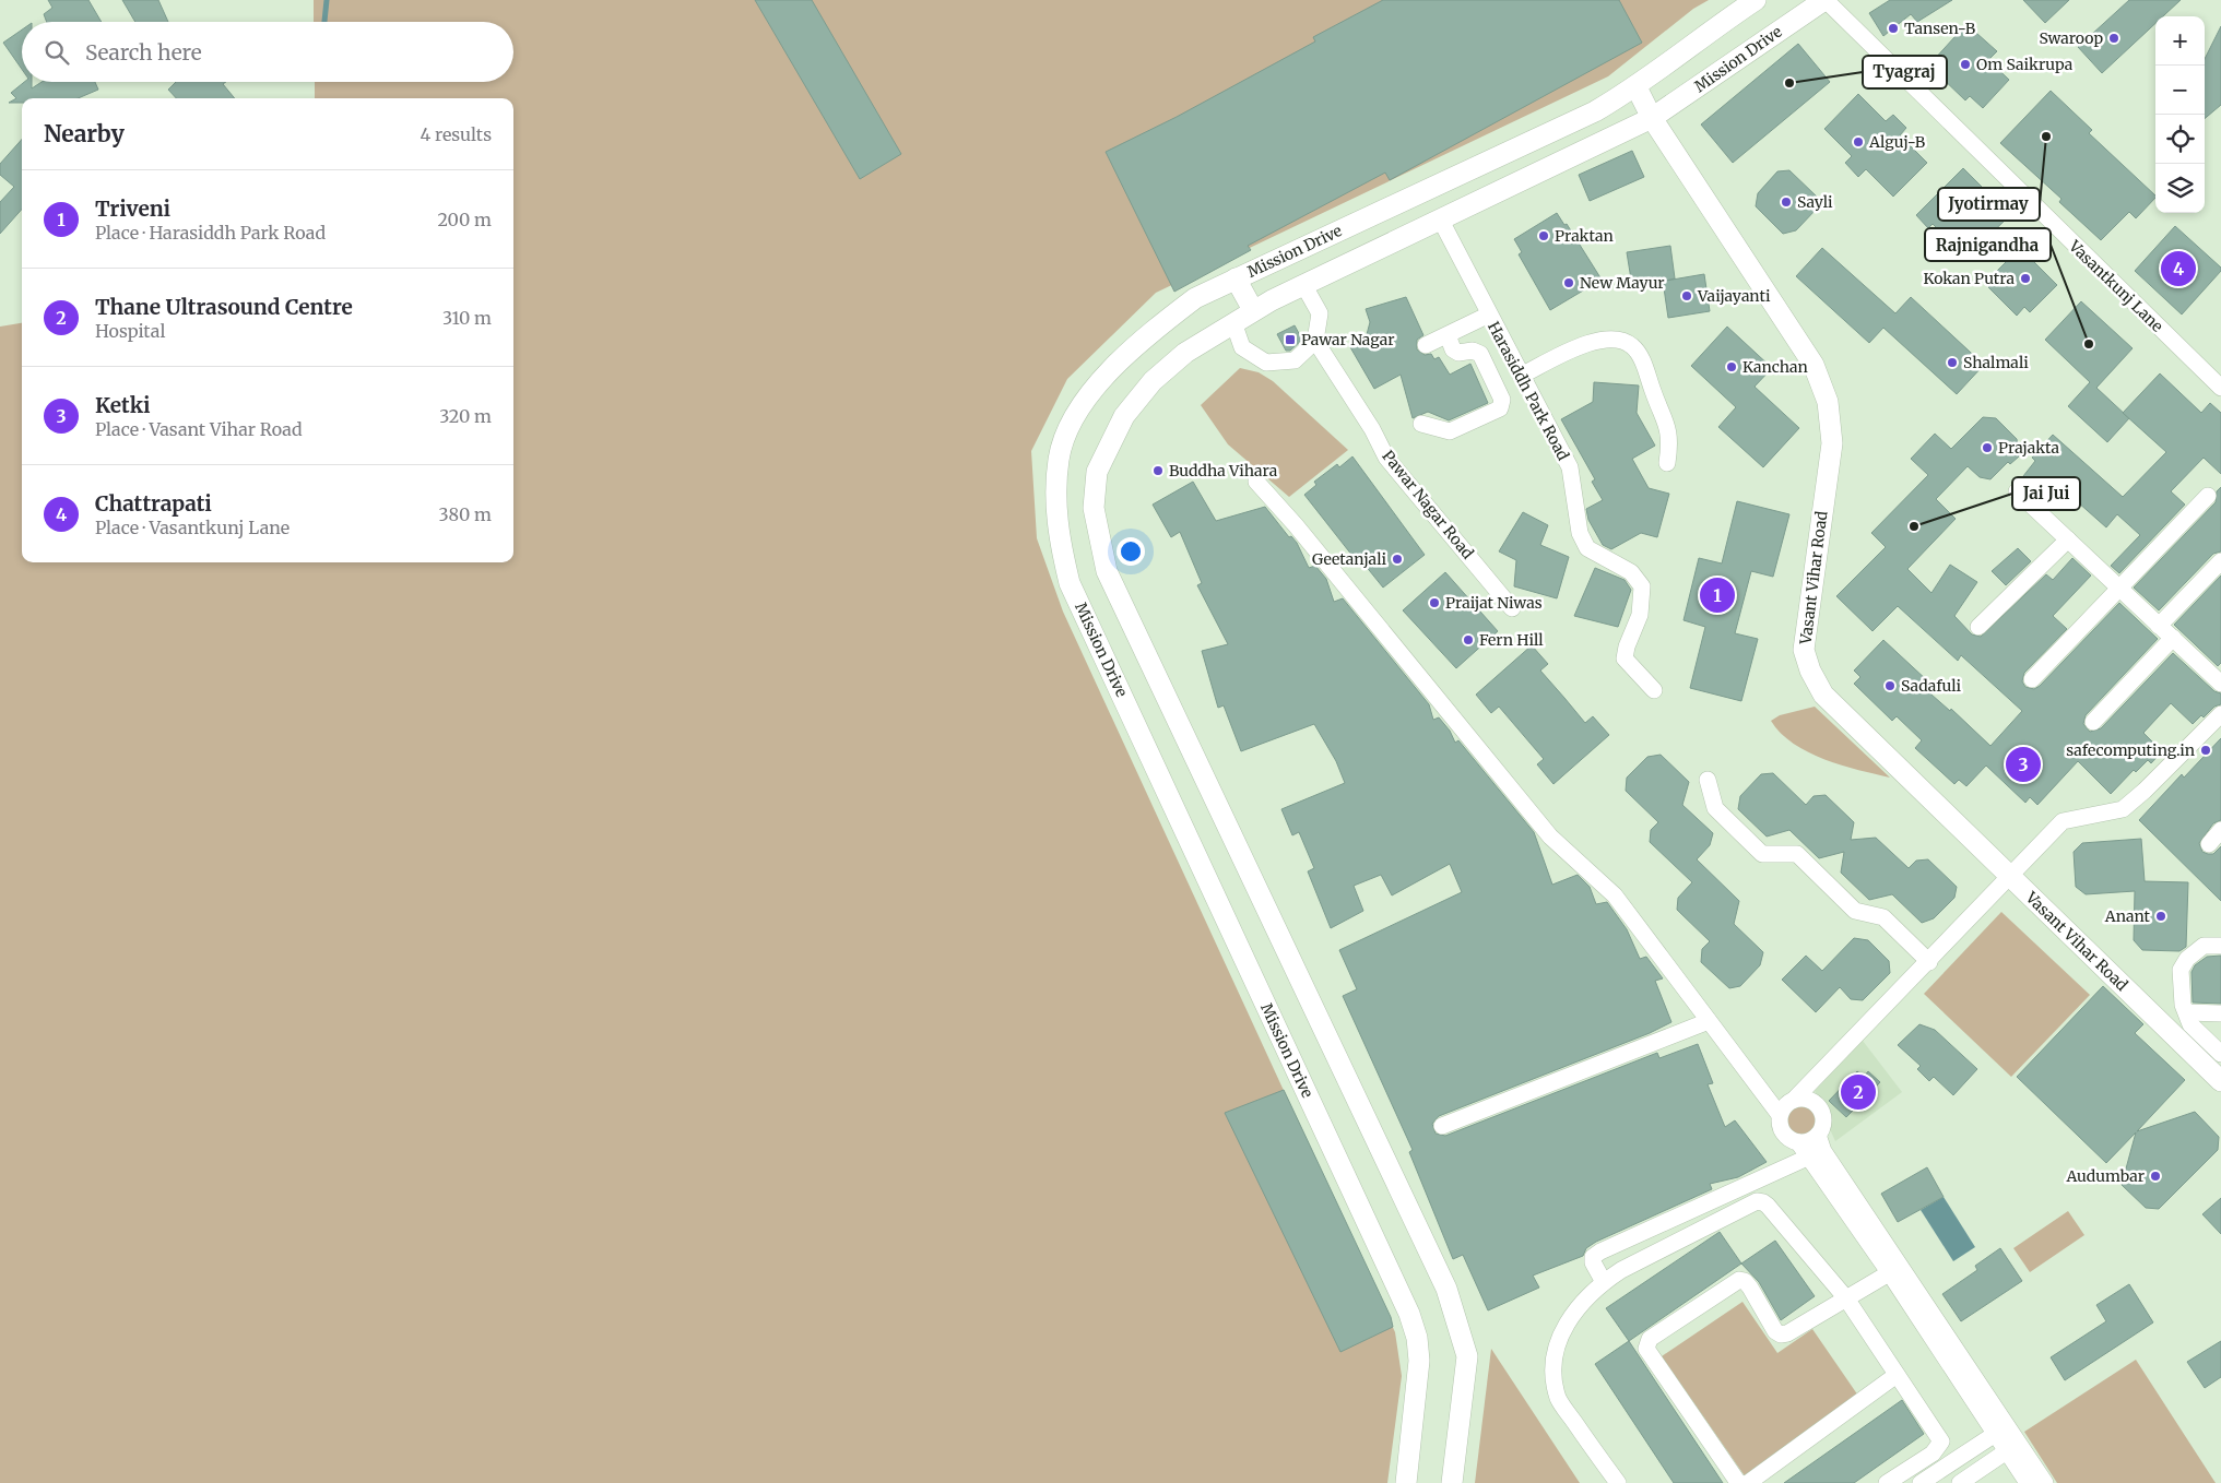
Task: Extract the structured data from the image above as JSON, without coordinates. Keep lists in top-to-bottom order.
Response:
{
  "streets": {
    "street": [
      "Mission Drive",
      "Vasantkunj Lane",
      "Harasiddh Park Road",
      "Pawar Nagar Road",
      "Vasant Vihar Road"
    ]
  },
  "crossings": [
    ["Mission Drive", "Vasantkunj Lane"],
    ["Mission Drive", "Harasiddh Park Road"],
    ["Mission Drive", "Pawar Nagar Road"],
    ["Mission Drive", "Vasant Vihar Road"]
  ],
  "places": {
    "other": [
      "Tansen-B",
      "Swaroop",
      "Om Saikrupa",
      "Tyagraj",
      "Jyotirmay",
      "Alguj-B",
      "Sayli",
      "Praktan",
      "Kokan Putra",
      "New Mayur",
      "Vaijayanti",
      "Rajnigandha",
      "Shalmali",
      "Kanchan",
      "Prajakta",
      "Buddha Vihara",
      "Jai Jui",
      "Geetanjali",
      "Praijat Niwas",
      "Fern Hill",
      "Sadafuli",
      "safecomputing.in",
      "Anant",
      "Audumbar"
    ],
    "transit": ["Pawar Nagar"]
  },
  "page": {
    "map_buttons": ["+", "−"],
    "search": "Search here",
    "heading": ["Nearby", "4 results"],
    "list": [
      {
        "mark": "1",
        "name": "Triveni",
        "note": "Place · Harasiddh Park Road",
        "value": "200 m"
      },
      {
        "mark": "2",
        "name": "Thane Ultrasound Centre",
        "note": "Hospital",
        "value": "310 m"
      },
      {
        "mark": "3",
        "name": "Ketki",
        "note": "Place · Vasant Vihar Road",
        "value": "320 m"
      },
      {
        "mark": "4",
        "name": "Chattrapati",
        "note": "Place · Vasantkunj Lane",
        "value": "380 m"
      }
    ],
    "pins": [
      "4",
      "1",
      "3",
      "2"
    ]
  }
}
